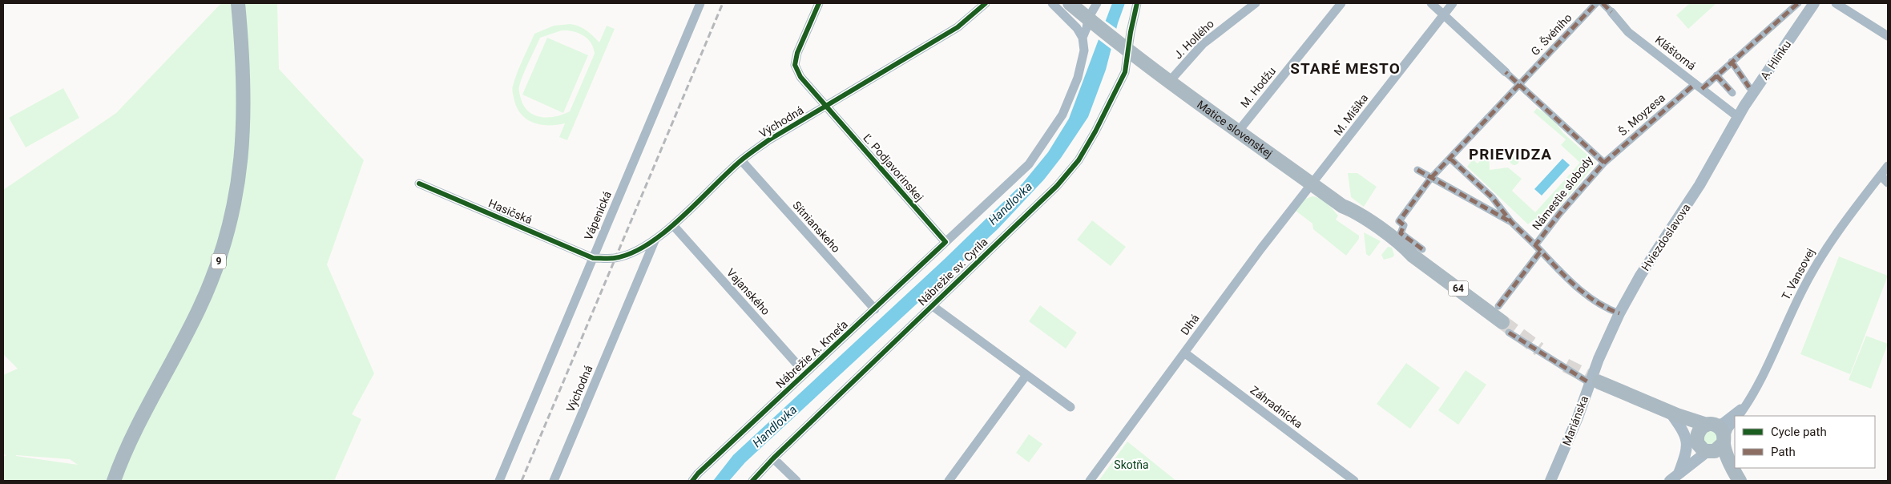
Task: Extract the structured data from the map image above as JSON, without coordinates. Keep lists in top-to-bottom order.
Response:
{
  "streets": {
    "main road": ["Matice slovenskej", "9", "64"],
    "street": [
      "G. Švéniho",
      "J. Hollého",
      "Kláštorná",
      "A. Hlinku",
      "M. Hodžu",
      "M. Mišíka",
      "Š. Moyzesa",
      "Východná",
      "Ľ. Podjavorinskej",
      "Námestie slobody",
      "Hasičská",
      "Vápenická",
      "Sitnianskeho",
      "Hviezdoslavova",
      "Nábrežie sv. Cyrila",
      "T. Vansovej",
      "Vajanského",
      "Dlhá",
      "Nábrežie A. Kmeťa",
      "Záhradnícka",
      "Mariánska"
    ]
  },
  "crossings": [
    ["G. Švéniho", "Námestie slobody"],
    ["J. Hollého", "Matice slovenskej"],
    ["Kláštorná", "A. Hlinku"],
    ["Kláštorná", "Š. Moyzesa"],
    ["Kláštorná", "Hviezdoslavova"],
    ["A. Hlinku", "Š. Moyzesa"],
    ["A. Hlinku", "Hviezdoslavova"],
    ["M. Hodžu", "Matice slovenskej"],
    ["M. Mišíka", "Matice slovenskej"],
    ["M. Mišíka", "Dlhá"],
    ["Š. Moyzesa", "Námestie slobody"],
    ["Východná", "Ľ. Podjavorinskej"],
    ["Východná", "Hasičská"],
    ["Východná", "Vápenická"],
    ["Východná", "Sitnianskeho"],
    ["Východná", "Vajanského"],
    ["Matice slovenskej", "Nábrežie sv. Cyrila"],
    ["Matice slovenskej", "64"],
    ["Matice slovenskej", "Dlhá"],
    ["Ľ. Podjavorinskej", "Nábrežie A. Kmeťa"],
    ["Hasičská", "Vápenická"],
    ["Sitnianskeho", "Nábrežie A. Kmeťa"],
    ["Hviezdoslavova", "Mariánska"],
    ["Nábrežie sv. Cyrila", "64"],
    ["64", "Nábrežie A. Kmeťa"],
    ["Vajanského", "Nábrežie A. Kmeťa"],
    ["Dlhá", "Záhradnícka"]
  ],
  "districts": ["STARÉ MESTO", "PRIEVIDZA"],
  "water": ["Handlovka"],
  "parks": ["Skotňa"],
  "legend": ["Cycle path", "Path"]
}
